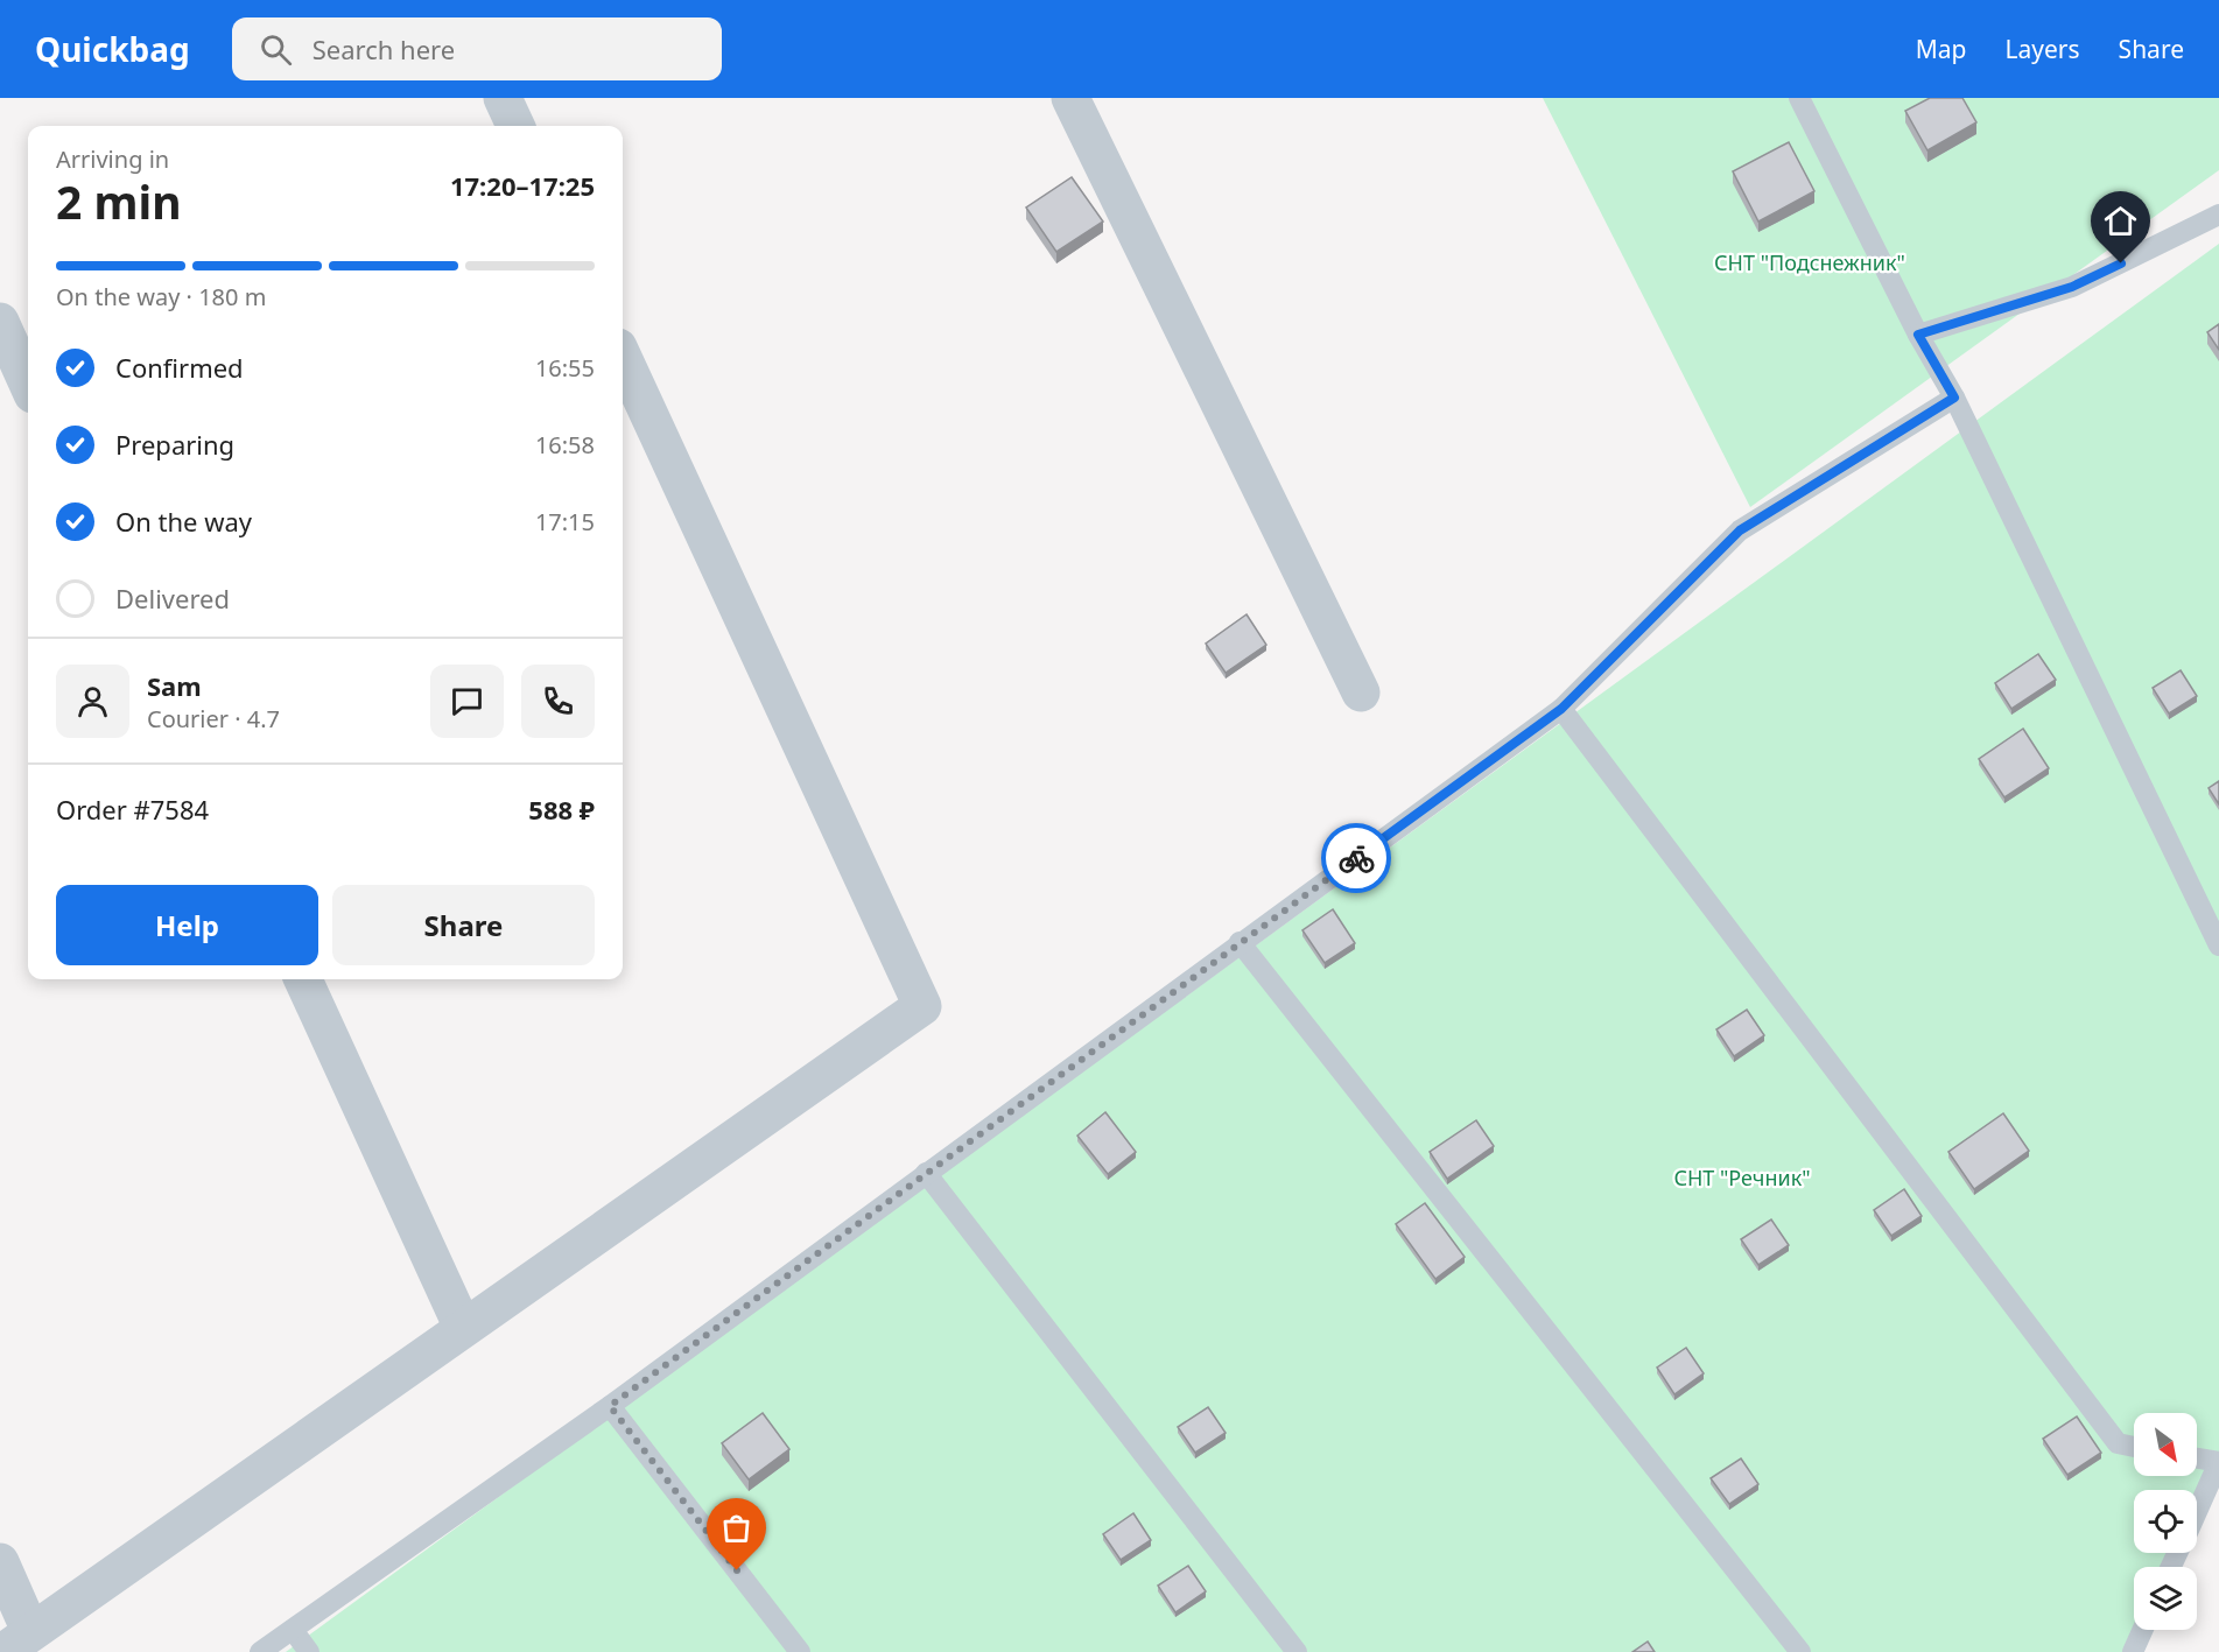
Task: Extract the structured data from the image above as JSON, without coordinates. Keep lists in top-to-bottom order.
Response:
{
  "parks": ["СНТ \"Подснежник\"", "СНТ \"Речник\""],
  "north": "bottom right",
  "page": {
    "header": "Quickbag",
    "search": "Search here",
    "nav": ["Map", "Layers", "Share"],
    "heading": ["2 min", "Arriving in", "17:20–17:25"],
    "panel": [
      "Sam",
      "Courier · 4.7",
      "Order #7584",
      "588 ₽"
    ],
    "bar": "On the way · 180 m",
    "list": [
      ["Confirmed", "16:55"],
      ["Preparing", "16:58"],
      ["On the way", "17:15"],
      "Delivered"
    ],
    "buttons": ["Help", "Share"]
  }
}
